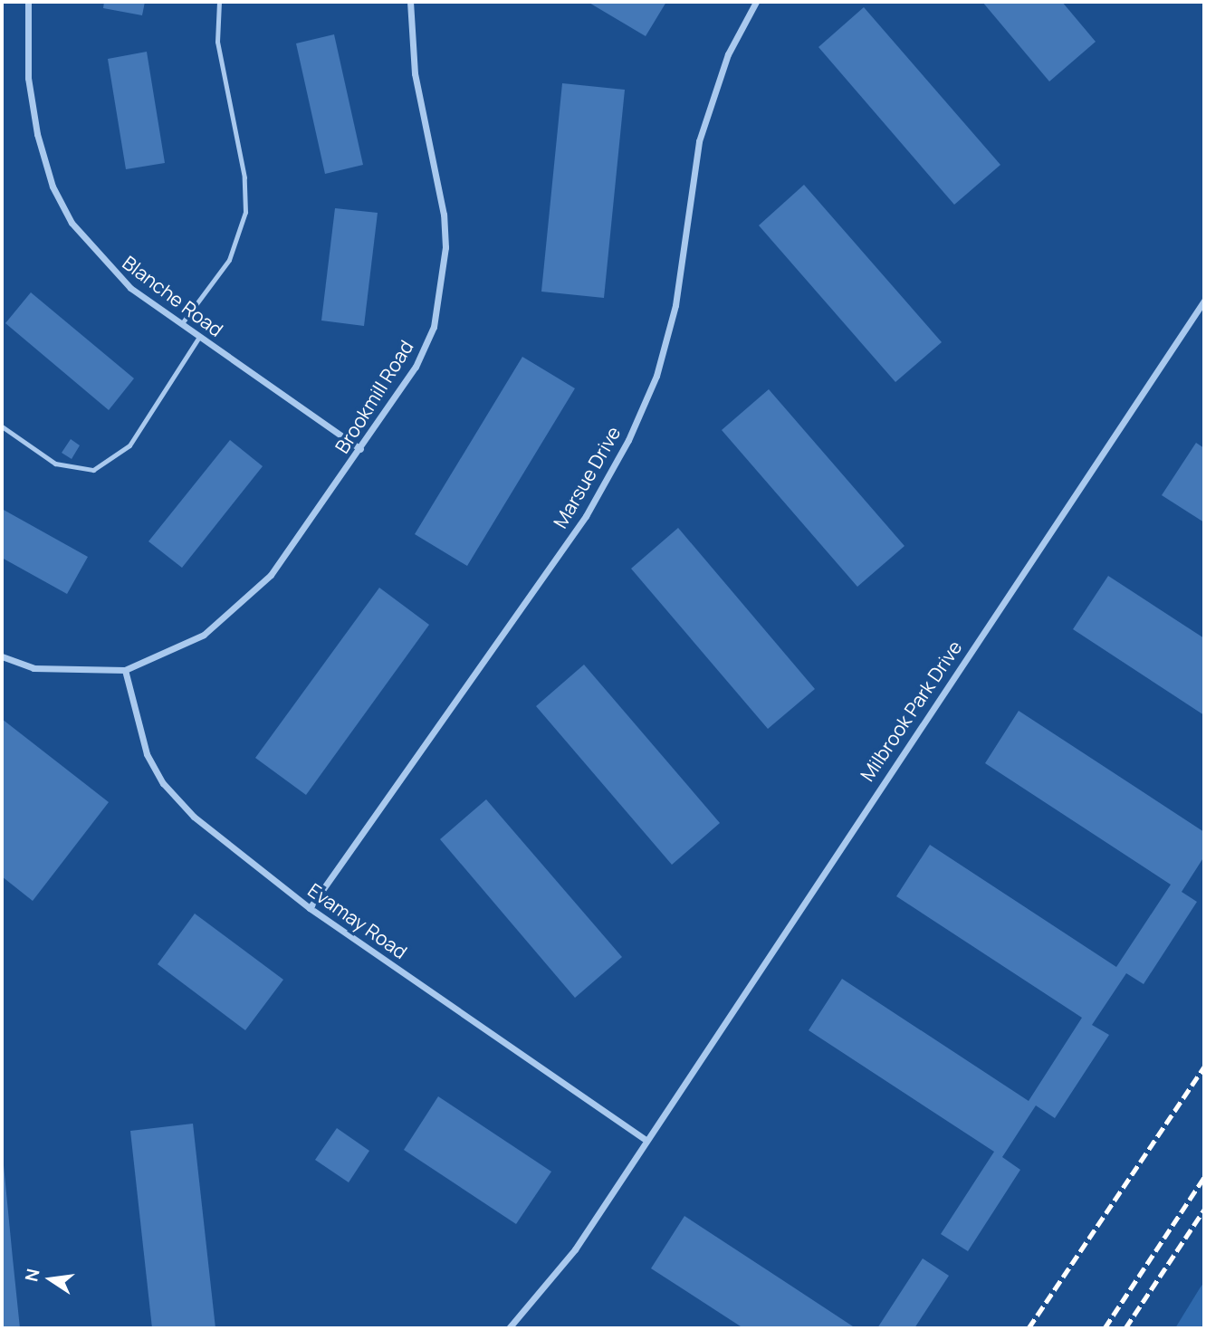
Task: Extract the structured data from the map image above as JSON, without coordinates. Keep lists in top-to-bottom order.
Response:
{
  "streets": {
    "street": [
      "Blanche Road",
      "Brookmill Road",
      "Marsue Drive",
      "Milbrook Park Drive",
      "Evamay Road"
    ]
  },
  "crossings": [
    ["Blanche Road", "Brookmill Road"],
    ["Brookmill Road", "Evamay Road"],
    ["Marsue Drive", "Evamay Road"],
    ["Milbrook Park Drive", "Evamay Road"]
  ],
  "north": "left"
}
